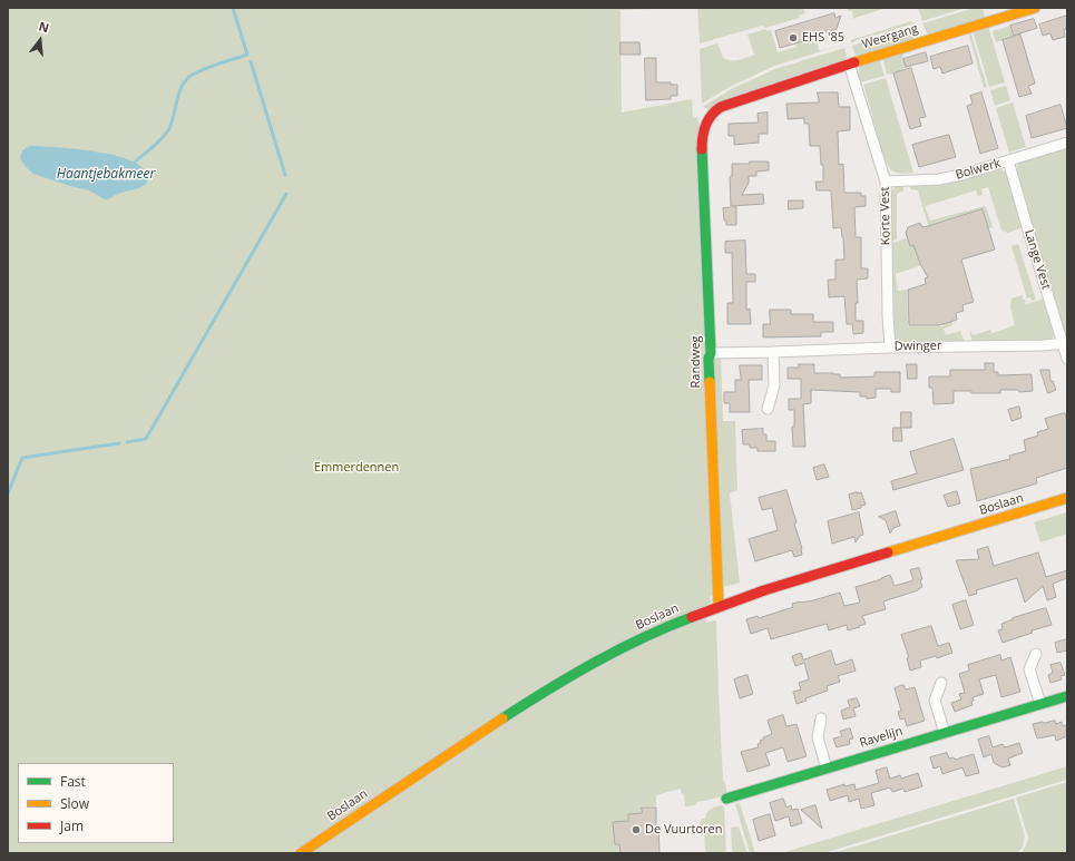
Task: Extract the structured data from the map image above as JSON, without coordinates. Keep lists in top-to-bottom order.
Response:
{
  "streets": {
    "street": [
      "Weergang",
      "Bolwerk",
      "Korte Vest",
      "Lange Vest",
      "Dwinger",
      "Randweg",
      "Boslaan",
      "Ravelijn"
    ]
  },
  "crossings": [
    ["Weergang", "Korte Vest"],
    ["Weergang", "Randweg"],
    ["Bolwerk", "Korte Vest"],
    ["Bolwerk", "Lange Vest"],
    ["Korte Vest", "Dwinger"],
    ["Lange Vest", "Dwinger"],
    ["Dwinger", "Randweg"],
    ["Randweg", "Boslaan"]
  ],
  "water": ["Haantjebakmeer"],
  "parks": ["Emmerdennen"],
  "places": ["EHS '85", "De Vuurtoren"],
  "legend": ["Fast", "Slow", "Jam"],
  "north": "top"
}
